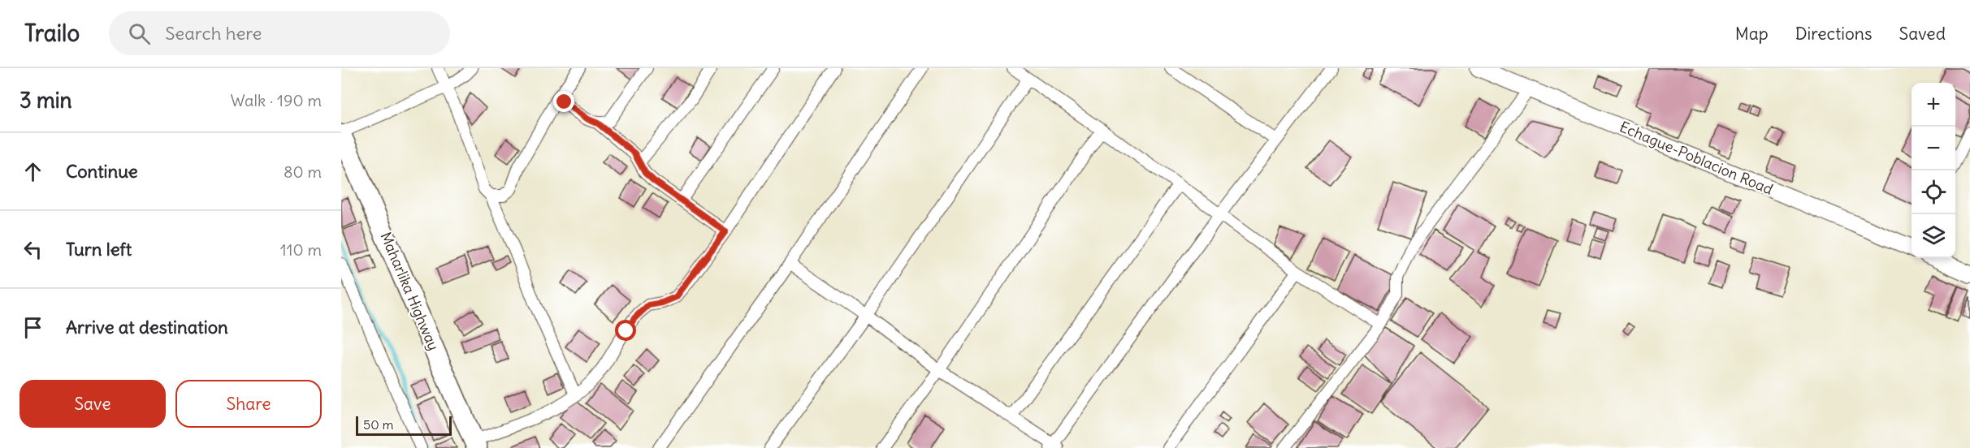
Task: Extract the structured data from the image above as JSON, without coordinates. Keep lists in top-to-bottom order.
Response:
{
  "streets": {
    "highway": ["Maharlika Highway"],
    "main road": ["Echague-Poblacion Road"]
  },
  "scale_bar": "50 m",
  "page": {
    "header": "Trailo",
    "search": "Search here",
    "nav": ["Map", "Directions", "Saved"],
    "heading": ["3 min", "Walk · 190 m"],
    "map_buttons": ["+", "−"],
    "list": [
      ["Continue", "80 m"],
      ["Turn left", "110 m"],
      "Arrive at destination"
    ],
    "buttons": ["Save", "Share"],
    "scale": "50 m"
  }
}
